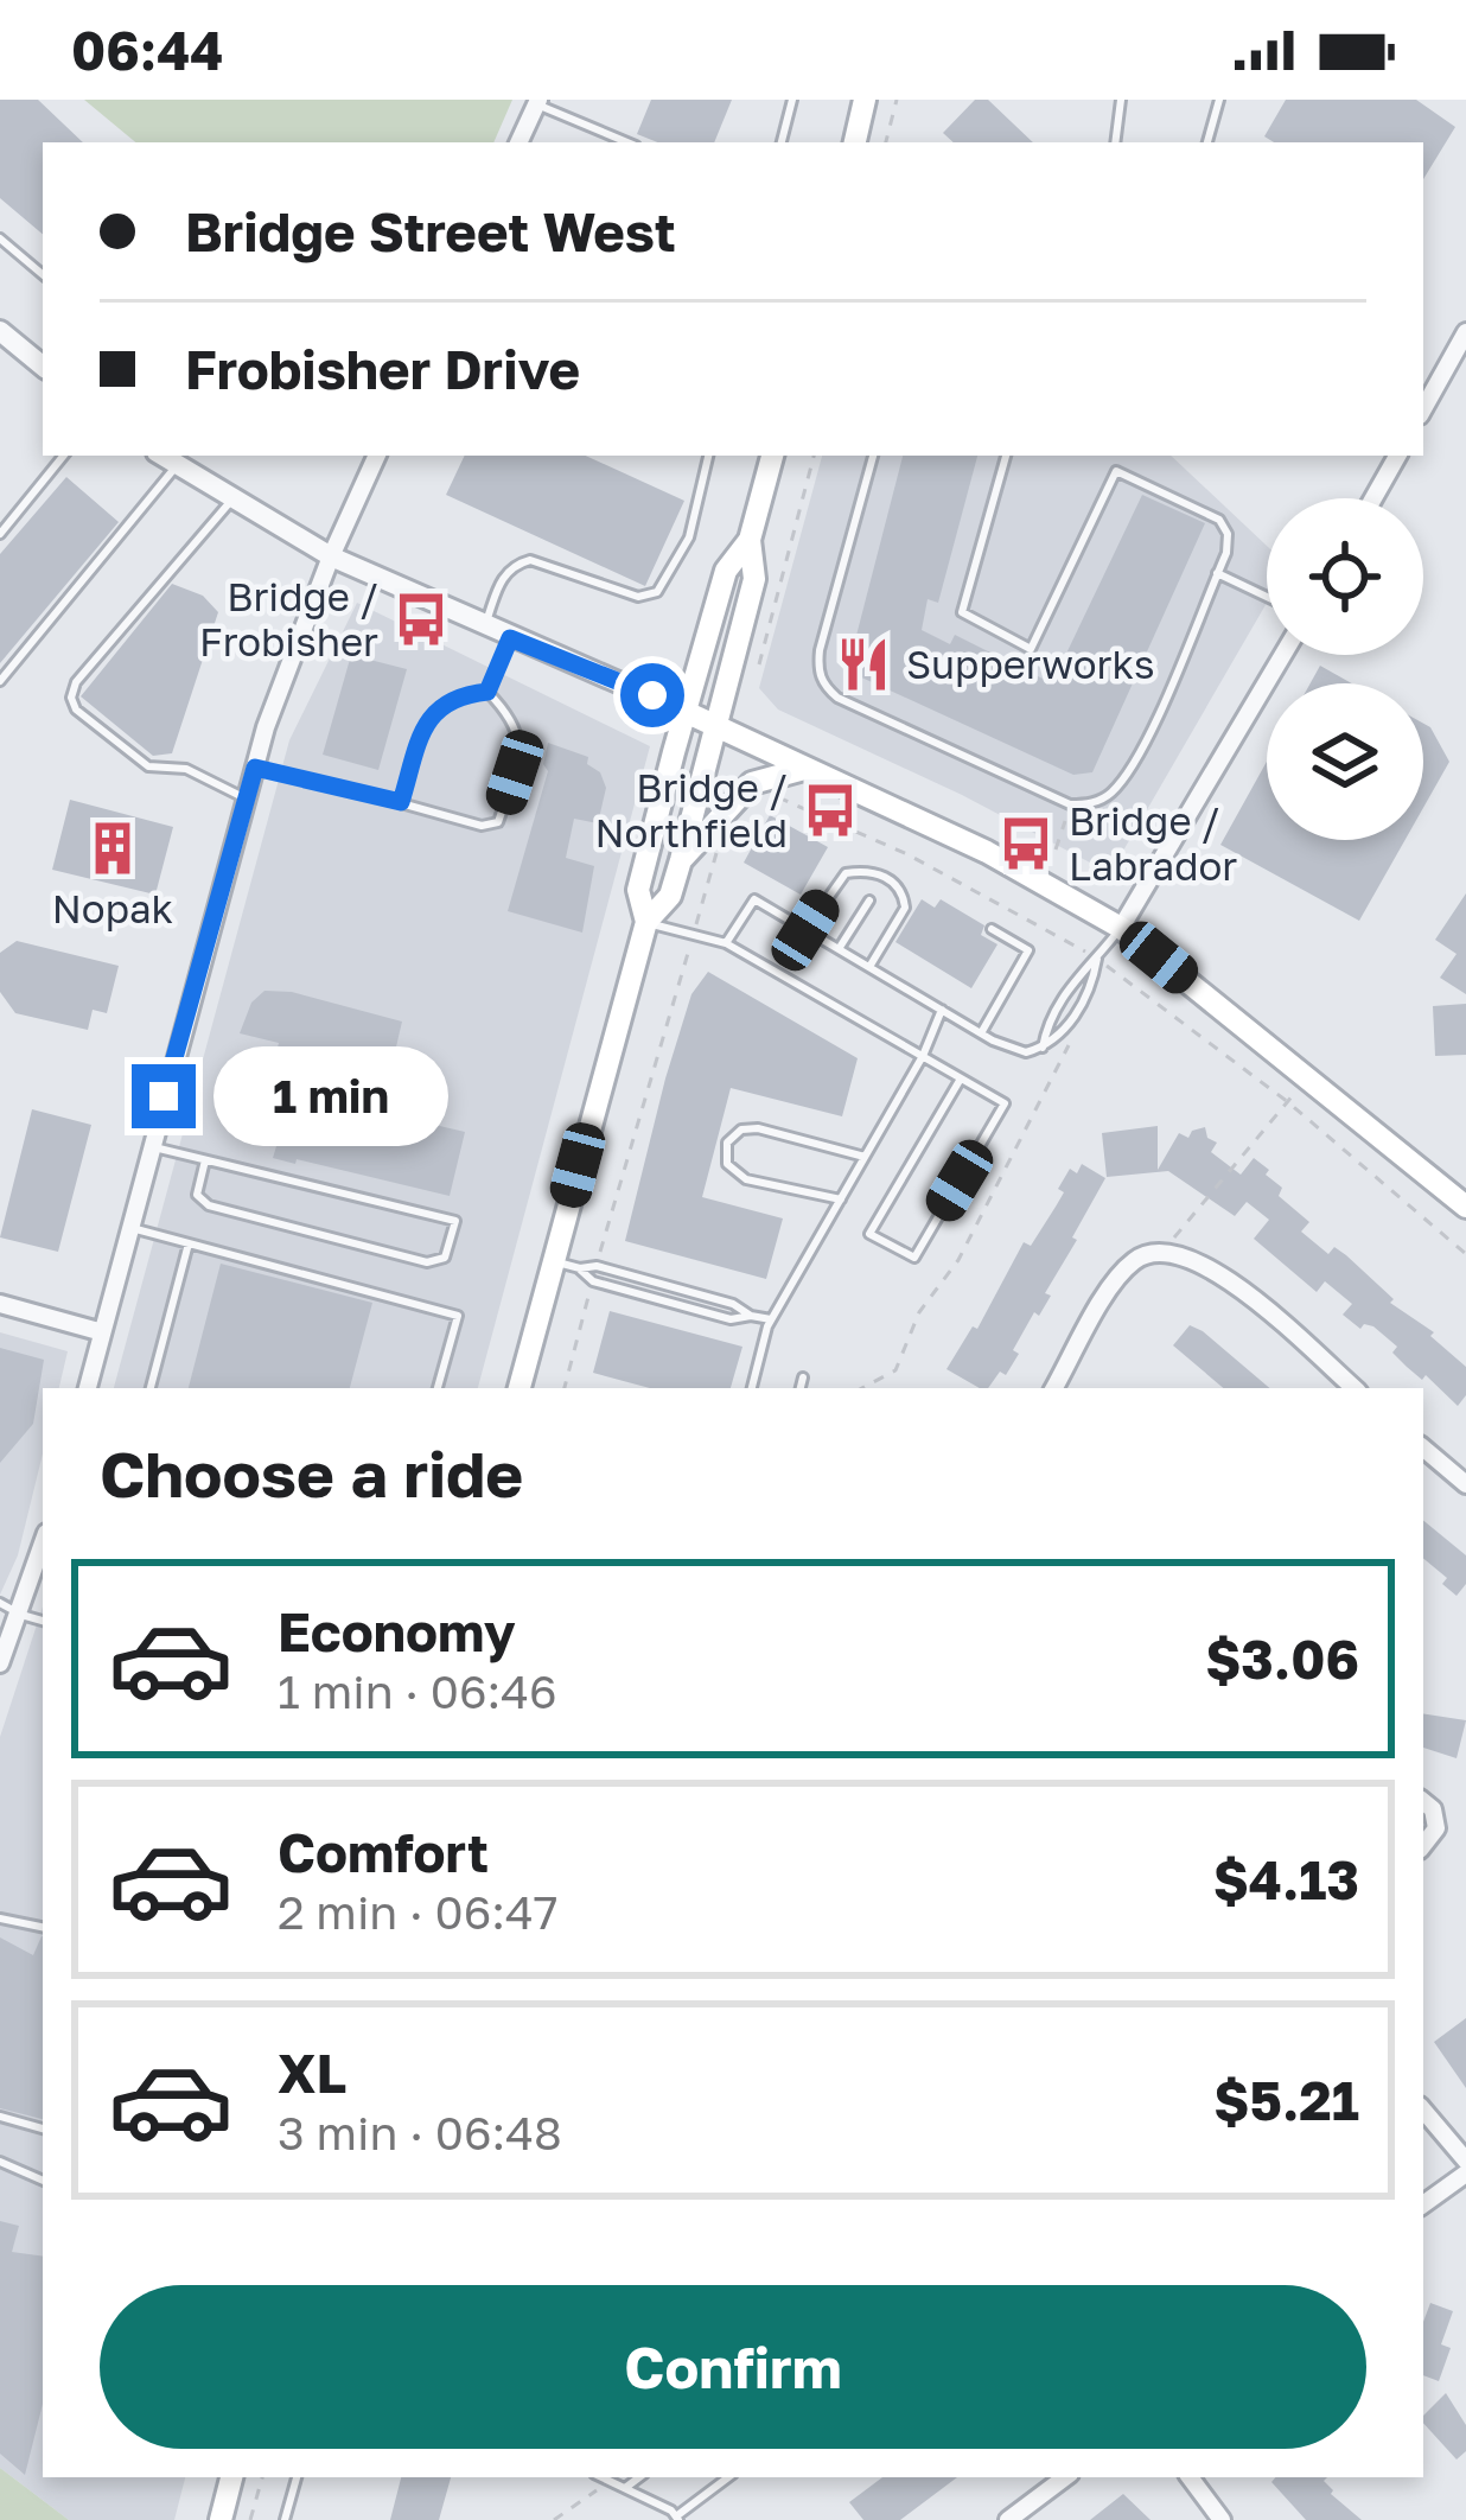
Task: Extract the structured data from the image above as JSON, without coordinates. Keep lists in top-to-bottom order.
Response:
{
  "places": {
    "bus stop": ["Bridge / Frobisher", "Bridge / Northfield", "Bridge / Labrador"],
    "restaurant": ["Supperworks"],
    "building": ["Nopak"]
  },
  "page": {
    "status": "06:44",
    "banner": ["Bridge Street West", "Frobisher Drive"],
    "bubble": "1 min",
    "heading": "Choose a ride",
    "list": [
      {
        "name": "Economy",
        "note": "1 min · 06:46",
        "value": "$3.06"
      },
      {
        "name": "Comfort",
        "note": "2 min · 06:47",
        "value": "$4.13"
      },
      {
        "name": "XL",
        "note": "3 min · 06:48",
        "value": "$5.21"
      }
    ],
    "buttons": "Confirm"
  }
}
